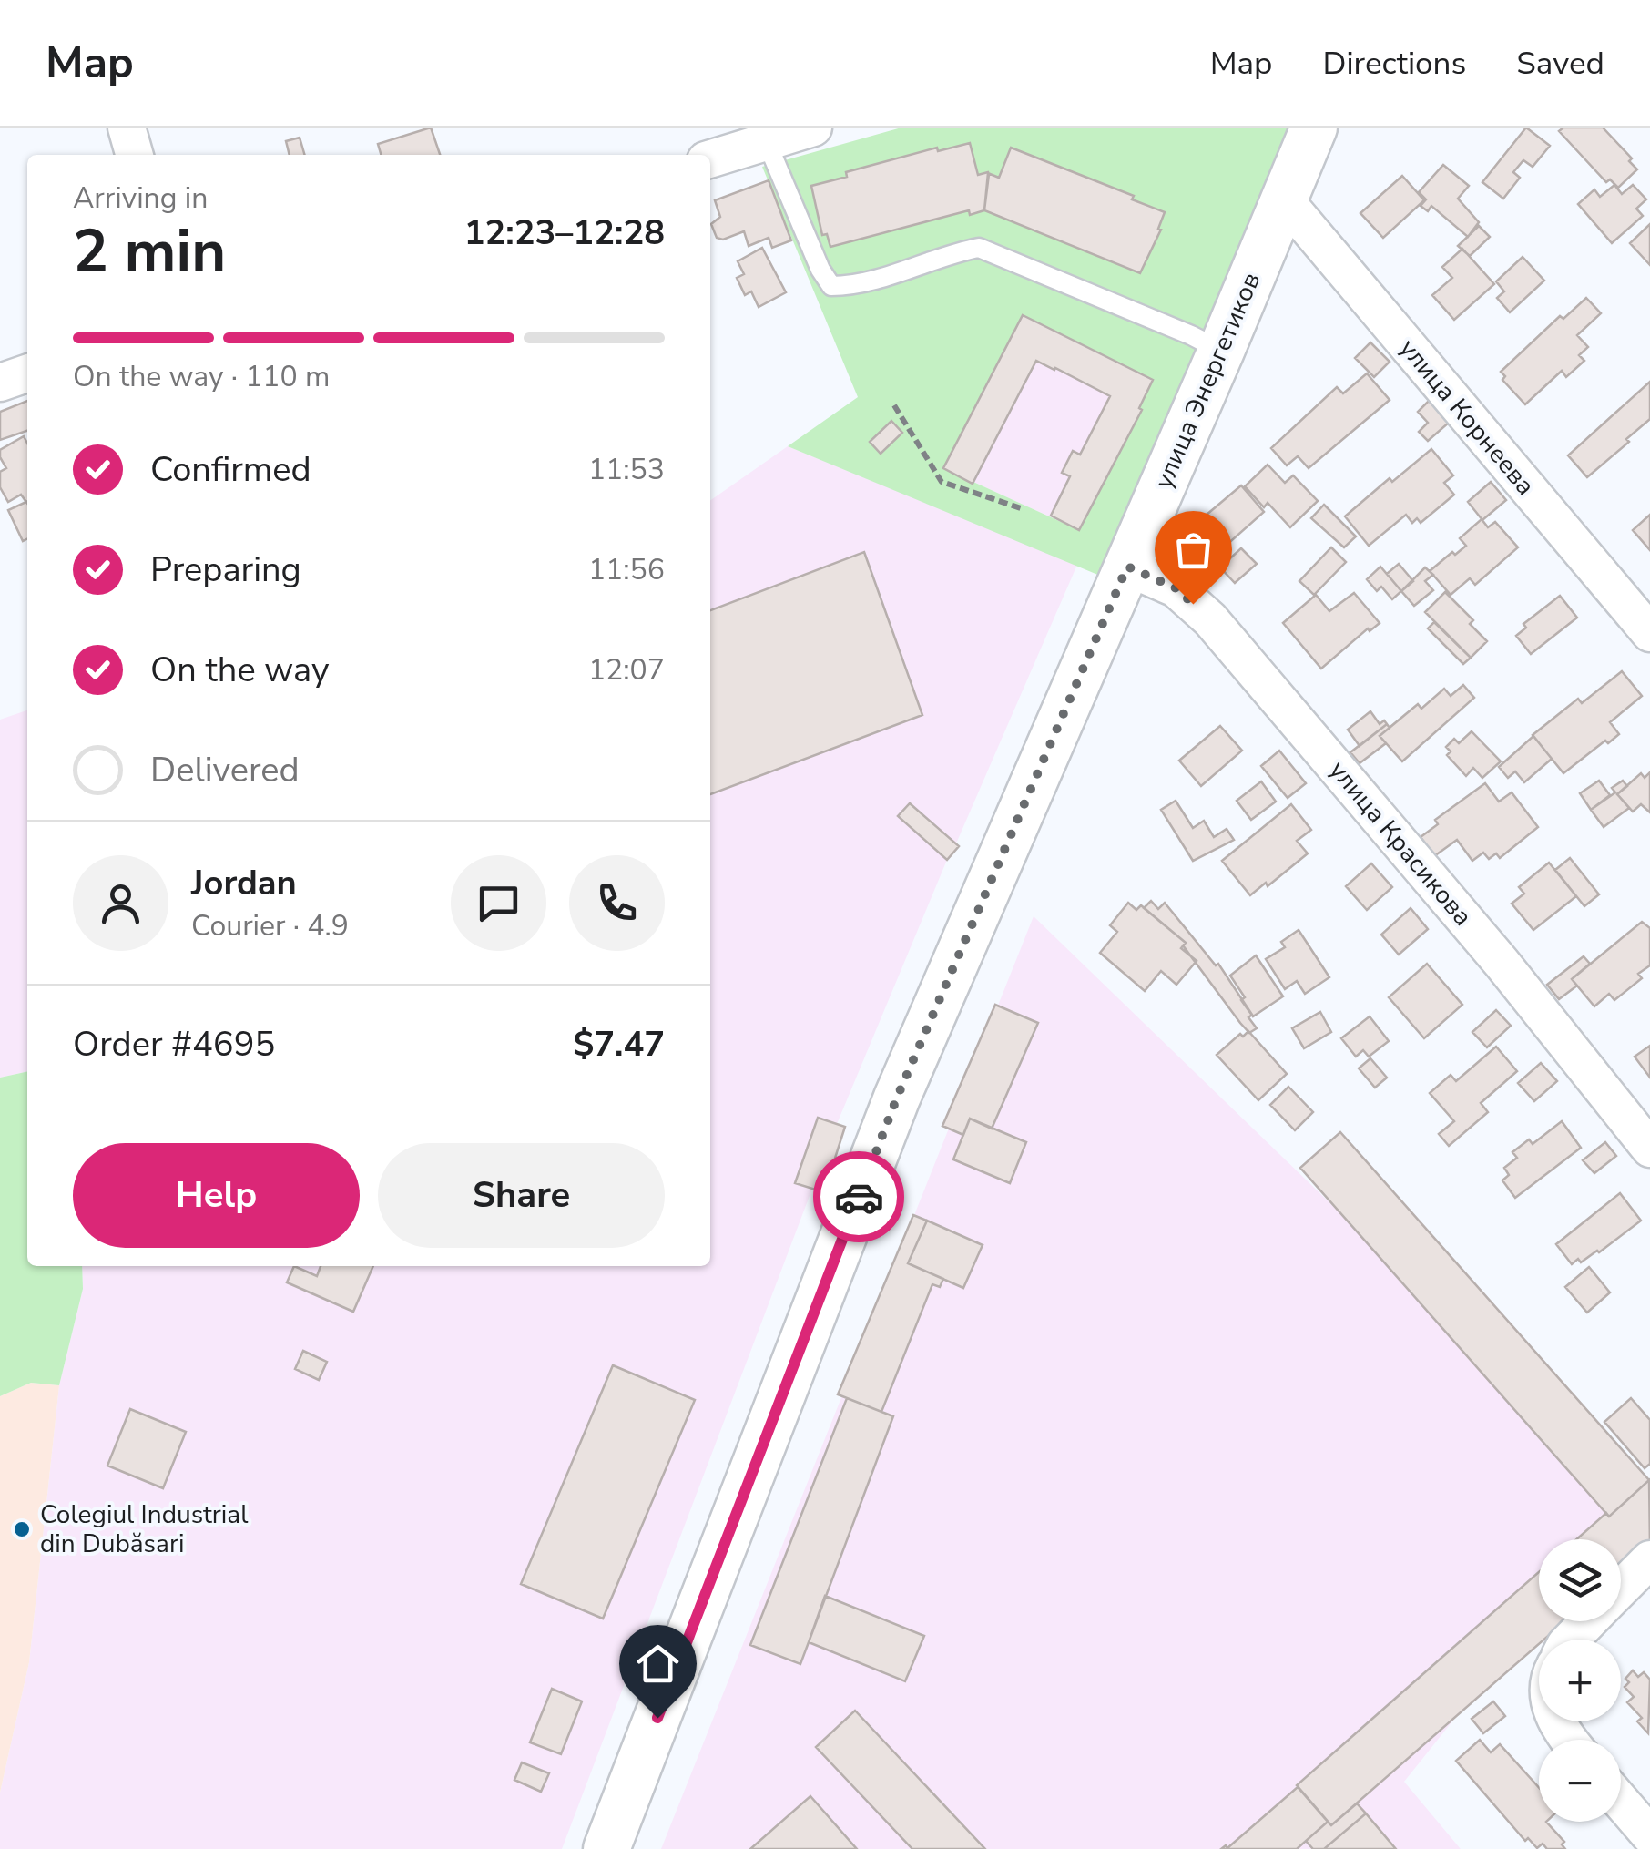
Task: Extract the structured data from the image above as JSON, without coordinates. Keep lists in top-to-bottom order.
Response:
{
  "streets": {
    "street": ["улица Энергетиков", "улица Корнеева", "улица Красикова"]
  },
  "crossings": [
    ["улица Энергетиков", "улица Корнеева"],
    ["улица Энергетиков", "улица Красикова"]
  ],
  "places": ["Colegiul Industrial din Dubăsari"],
  "page": {
    "header": "Map",
    "nav": ["Map", "Directions", "Saved"],
    "heading": ["2 min", "Arriving in", "12:23–12:28"],
    "panel": [
      "Jordan",
      "Courier · 4.9",
      "Order #4695",
      "$7.47"
    ],
    "bar": "On the way · 110 m",
    "list": [
      ["Confirmed", "11:53"],
      ["Preparing", "11:56"],
      ["On the way", "12:07"],
      "Delivered"
    ],
    "buttons": ["Help", "Share"],
    "map_buttons": ["+", "−"]
  }
}
